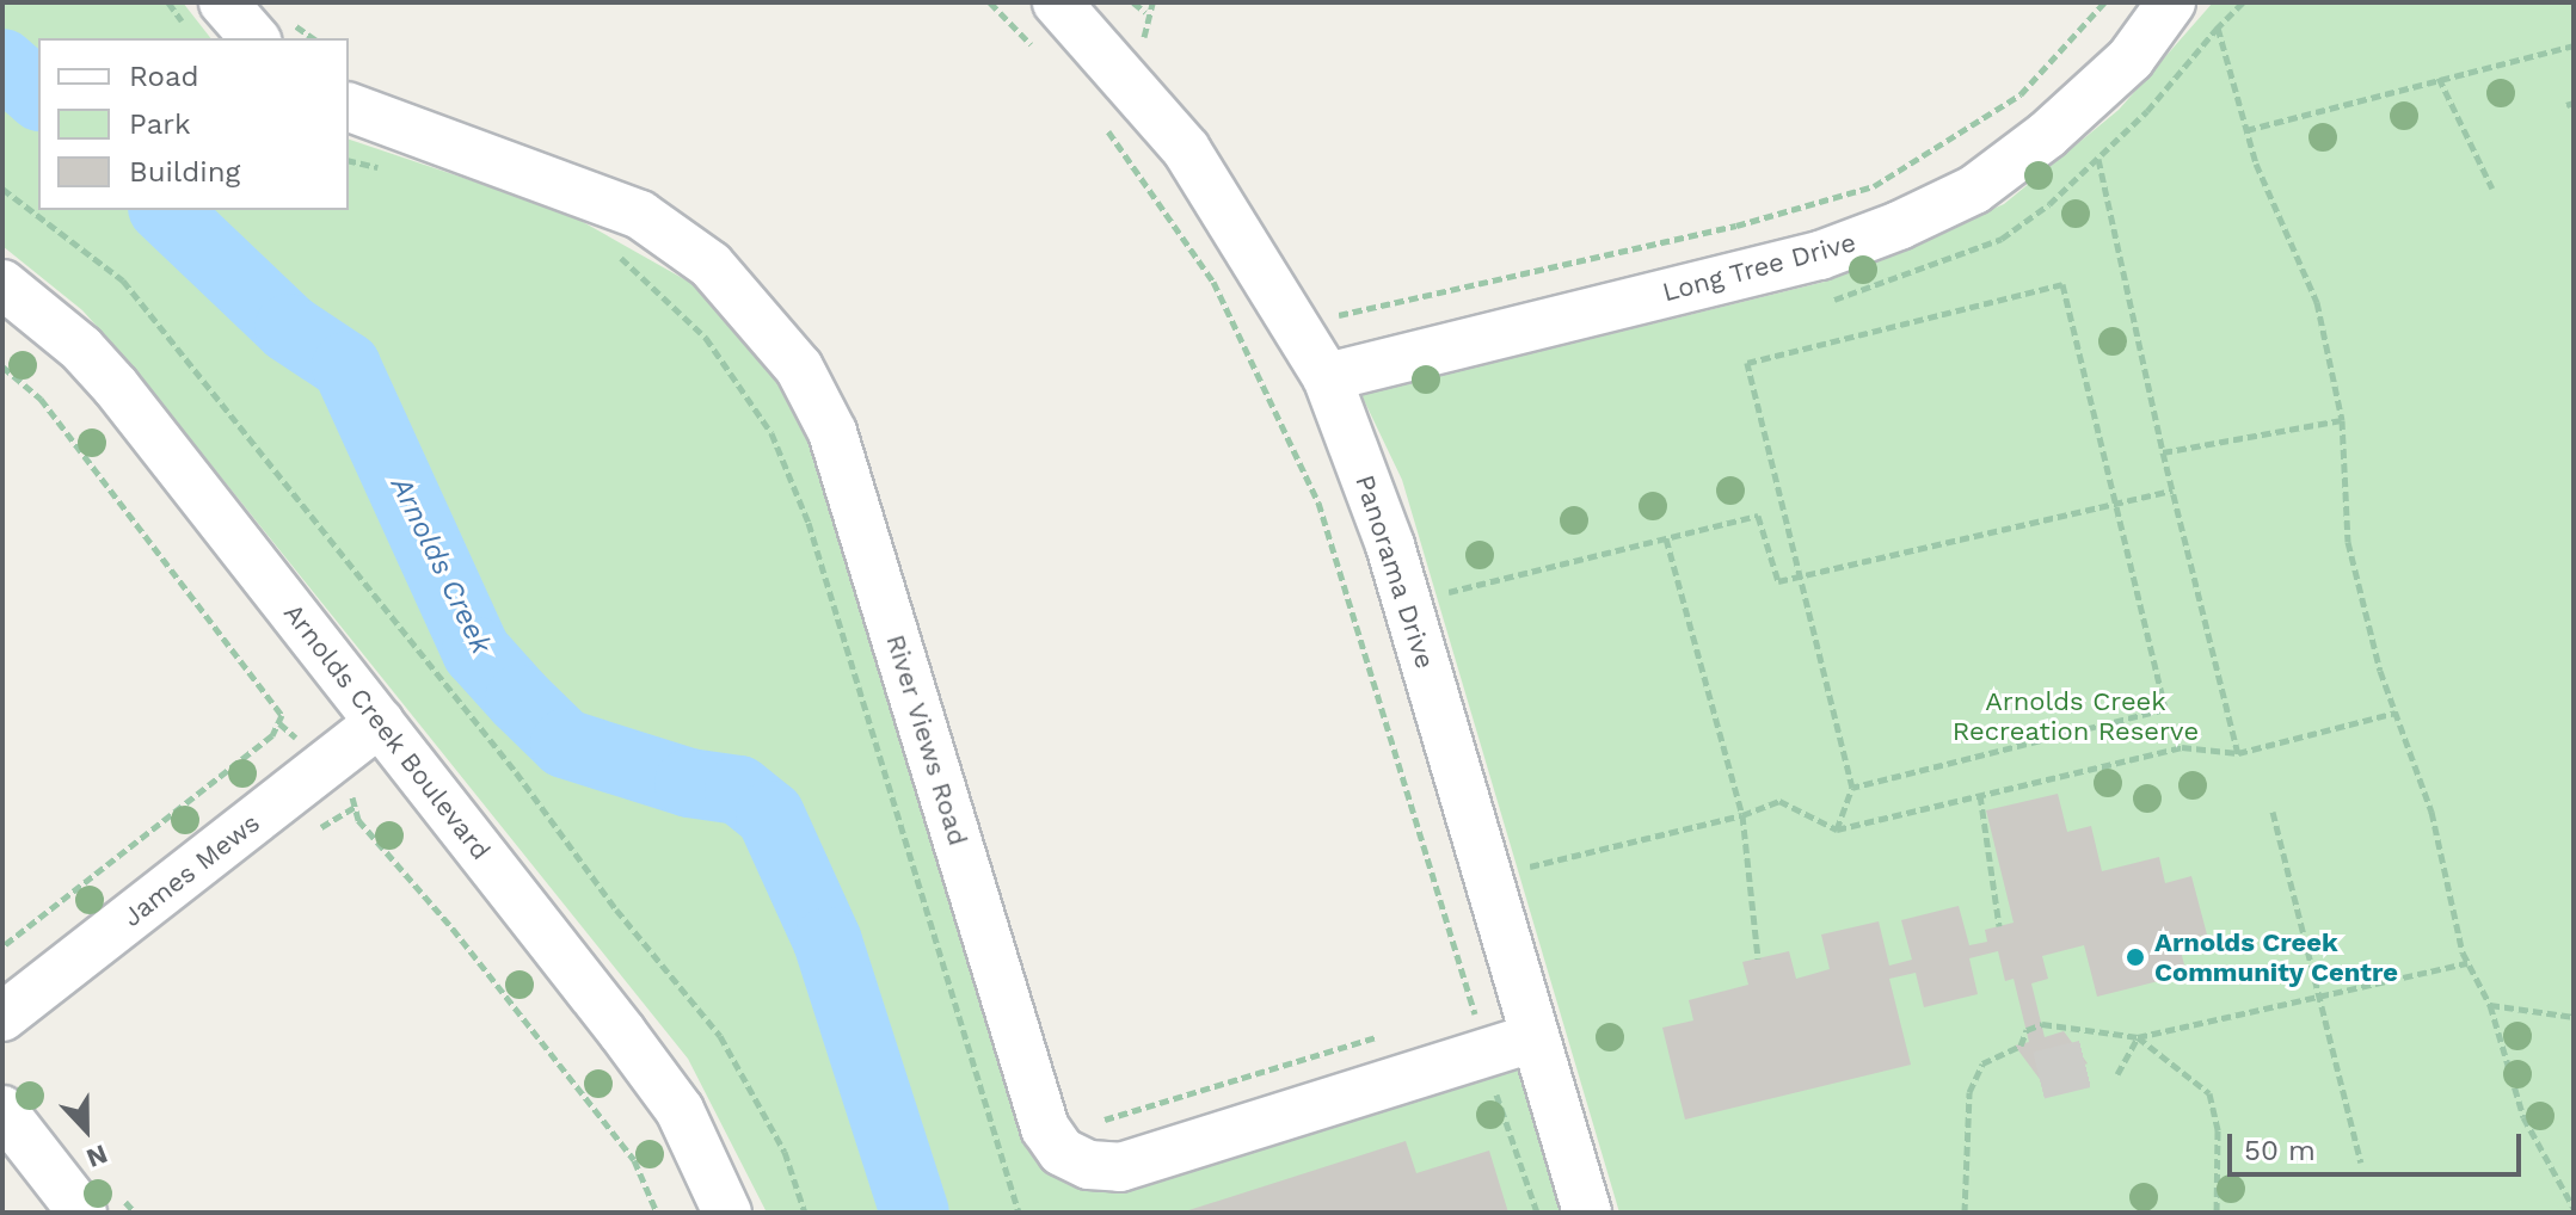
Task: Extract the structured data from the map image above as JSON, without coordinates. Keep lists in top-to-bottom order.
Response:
{
  "streets": {
    "street": [
      "Long Tree Drive",
      "Panorama Drive",
      "Arnolds Creek Boulevard",
      "River Views Road",
      "James Mews"
    ]
  },
  "crossings": [
    ["Long Tree Drive", "Panorama Drive"],
    ["Panorama Drive", "River Views Road"],
    ["Arnolds Creek Boulevard", "James Mews"]
  ],
  "water": ["Arnolds Creek"],
  "parks": ["Arnolds Creek Recreation Reserve"],
  "places": ["Arnolds Creek Community Centre"],
  "legend": ["Road", "Park", "Building"],
  "scale_bar": "50 m",
  "north": "bottom"
}
